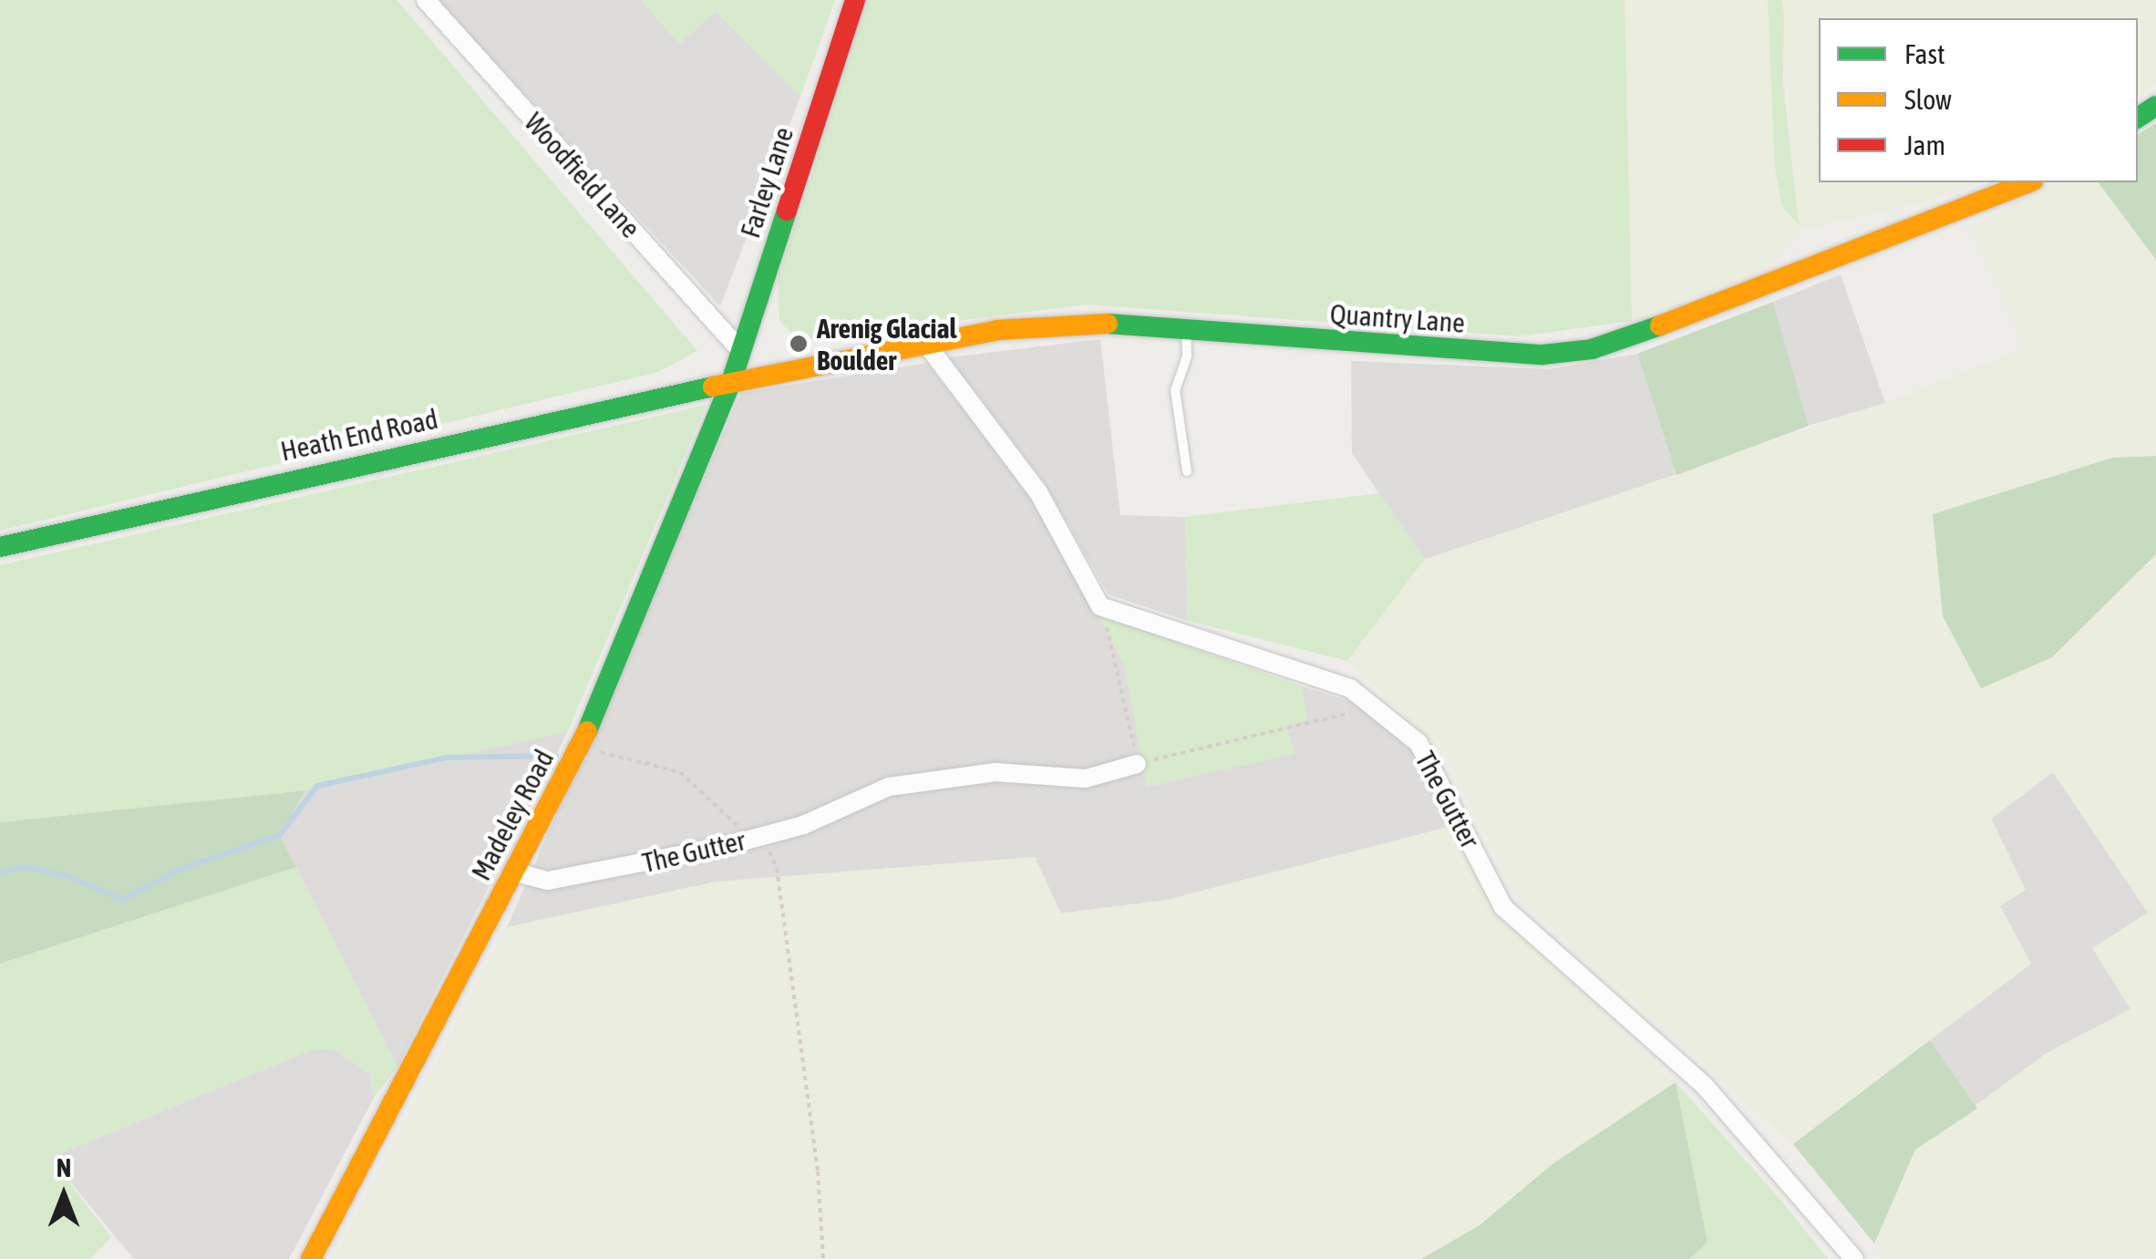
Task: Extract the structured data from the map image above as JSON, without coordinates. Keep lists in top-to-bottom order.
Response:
{
  "streets": {
    "street": [
      "Woodfield Lane",
      "Farley Lane",
      "Quantry Lane",
      "Heath End Road",
      "The Gutter",
      "Madeley Road"
    ]
  },
  "crossings": [
    ["Woodfield Lane", "Farley Lane"],
    ["Farley Lane", "Quantry Lane"],
    ["Farley Lane", "Heath End Road"],
    ["Farley Lane", "Madeley Road"],
    ["Quantry Lane", "Heath End Road"],
    ["Quantry Lane", "Madeley Road"],
    ["Heath End Road", "Madeley Road"],
    ["The Gutter", "Madeley Road"]
  ],
  "places": ["Arenig Glacial Boulder"],
  "legend": ["Fast", "Slow", "Jam"],
  "north": "top"
}
